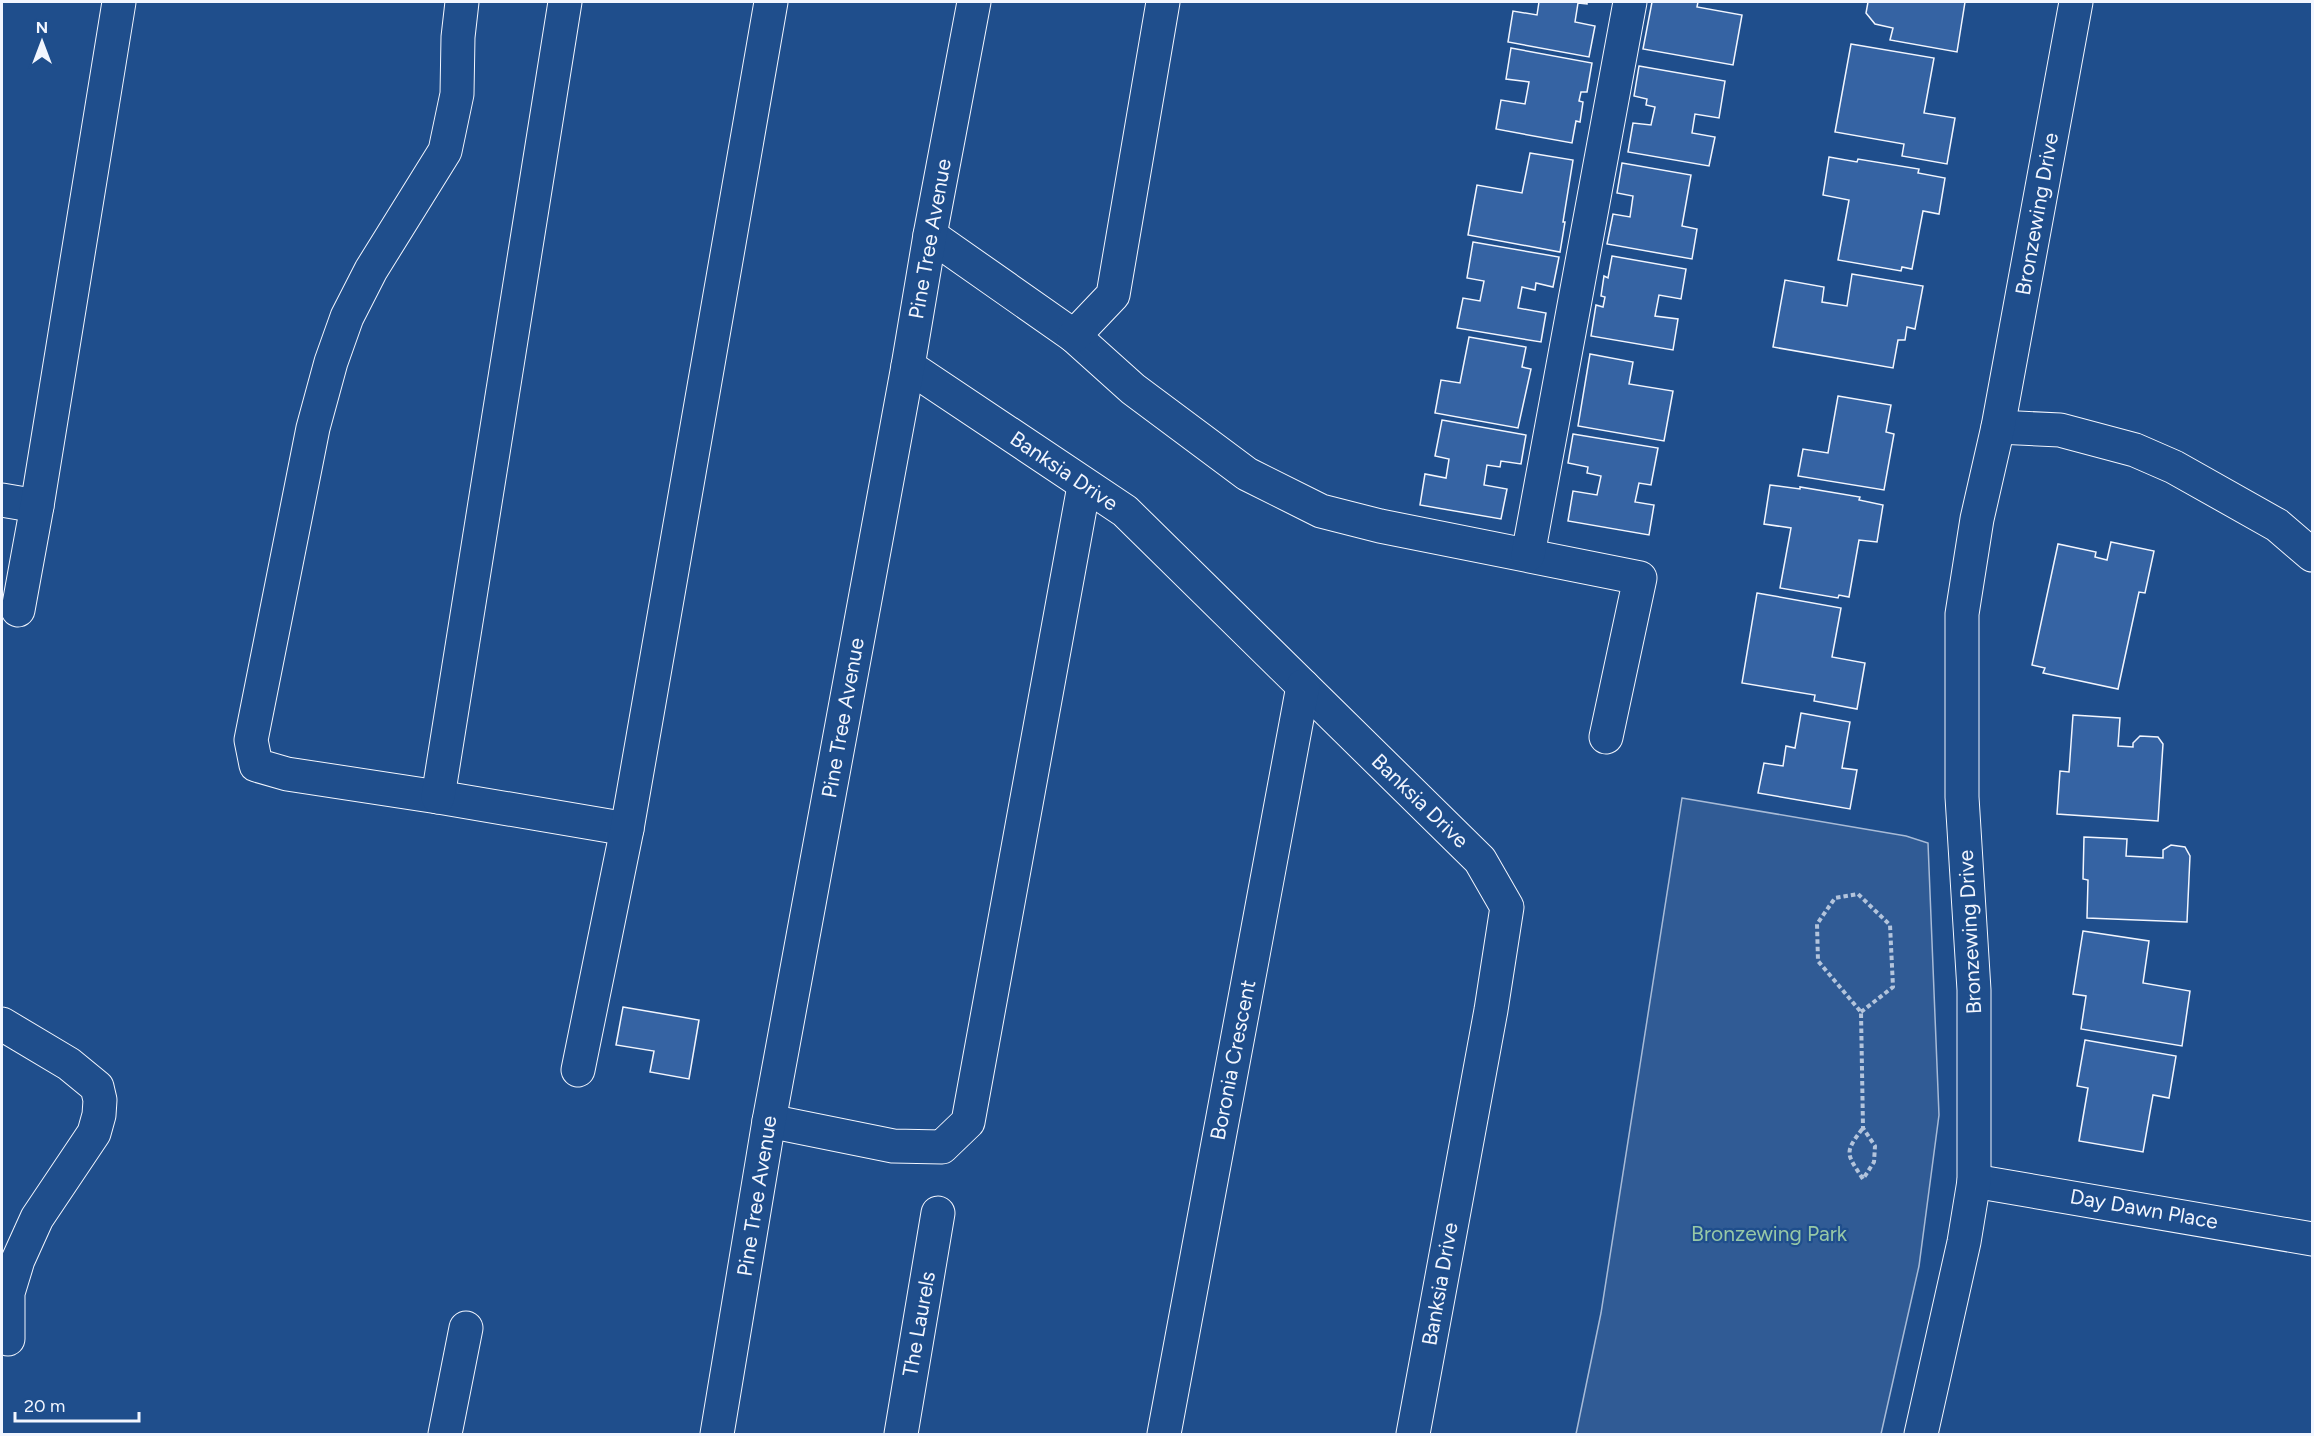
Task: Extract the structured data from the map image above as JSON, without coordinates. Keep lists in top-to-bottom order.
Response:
{
  "streets": {
    "street": [
      "Bronzewing Drive",
      "Pine Tree Avenue",
      "Banksia Drive",
      "Boronia Crescent",
      "Day Dawn Place",
      "The Laurels"
    ]
  },
  "crossings": [
    ["Bronzewing Drive", "Day Dawn Place"],
    ["Pine Tree Avenue", "Banksia Drive"],
    ["Banksia Drive", "Boronia Crescent"]
  ],
  "parks": ["Bronzewing Park"],
  "scale_bar": "20 m",
  "north": "top"
}
